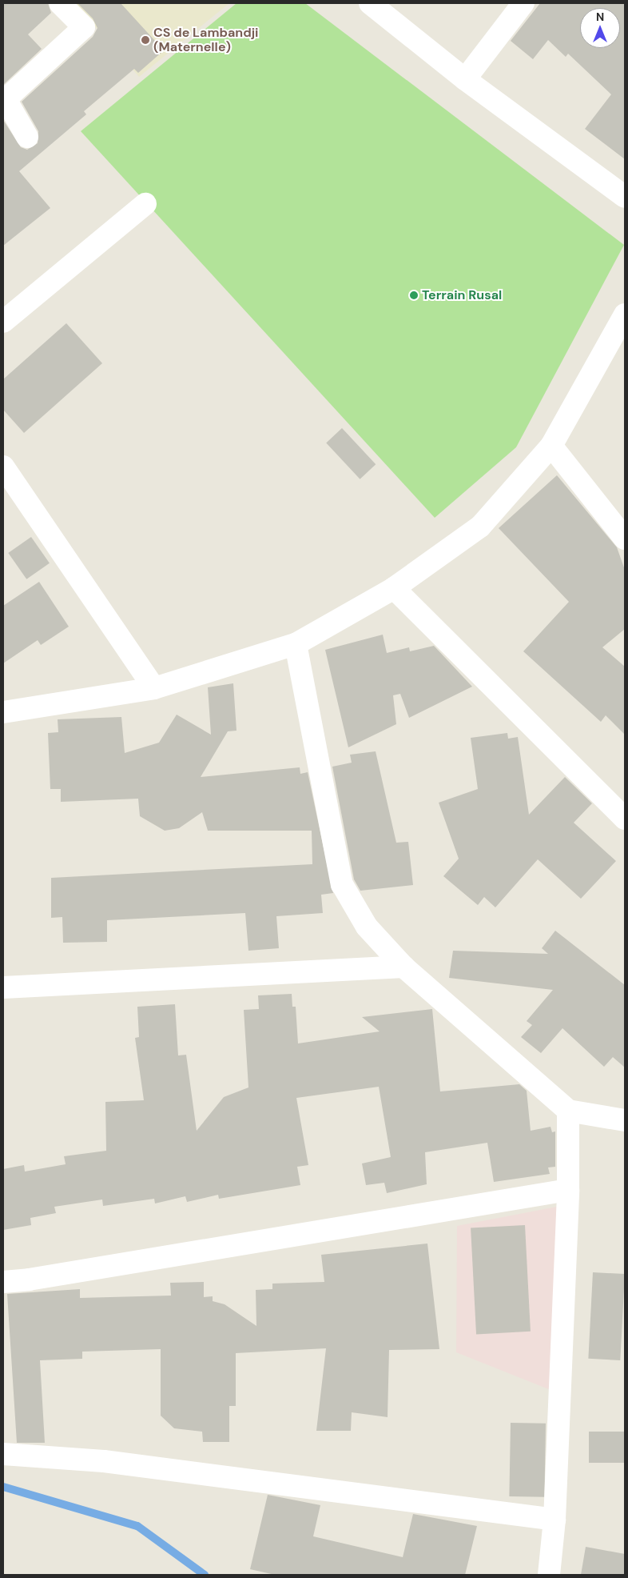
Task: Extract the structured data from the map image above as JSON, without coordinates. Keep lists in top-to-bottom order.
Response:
{
  "places": ["CS de Lambandji (Maternelle)", "Terrain Rusal"],
  "north": "top"
}
